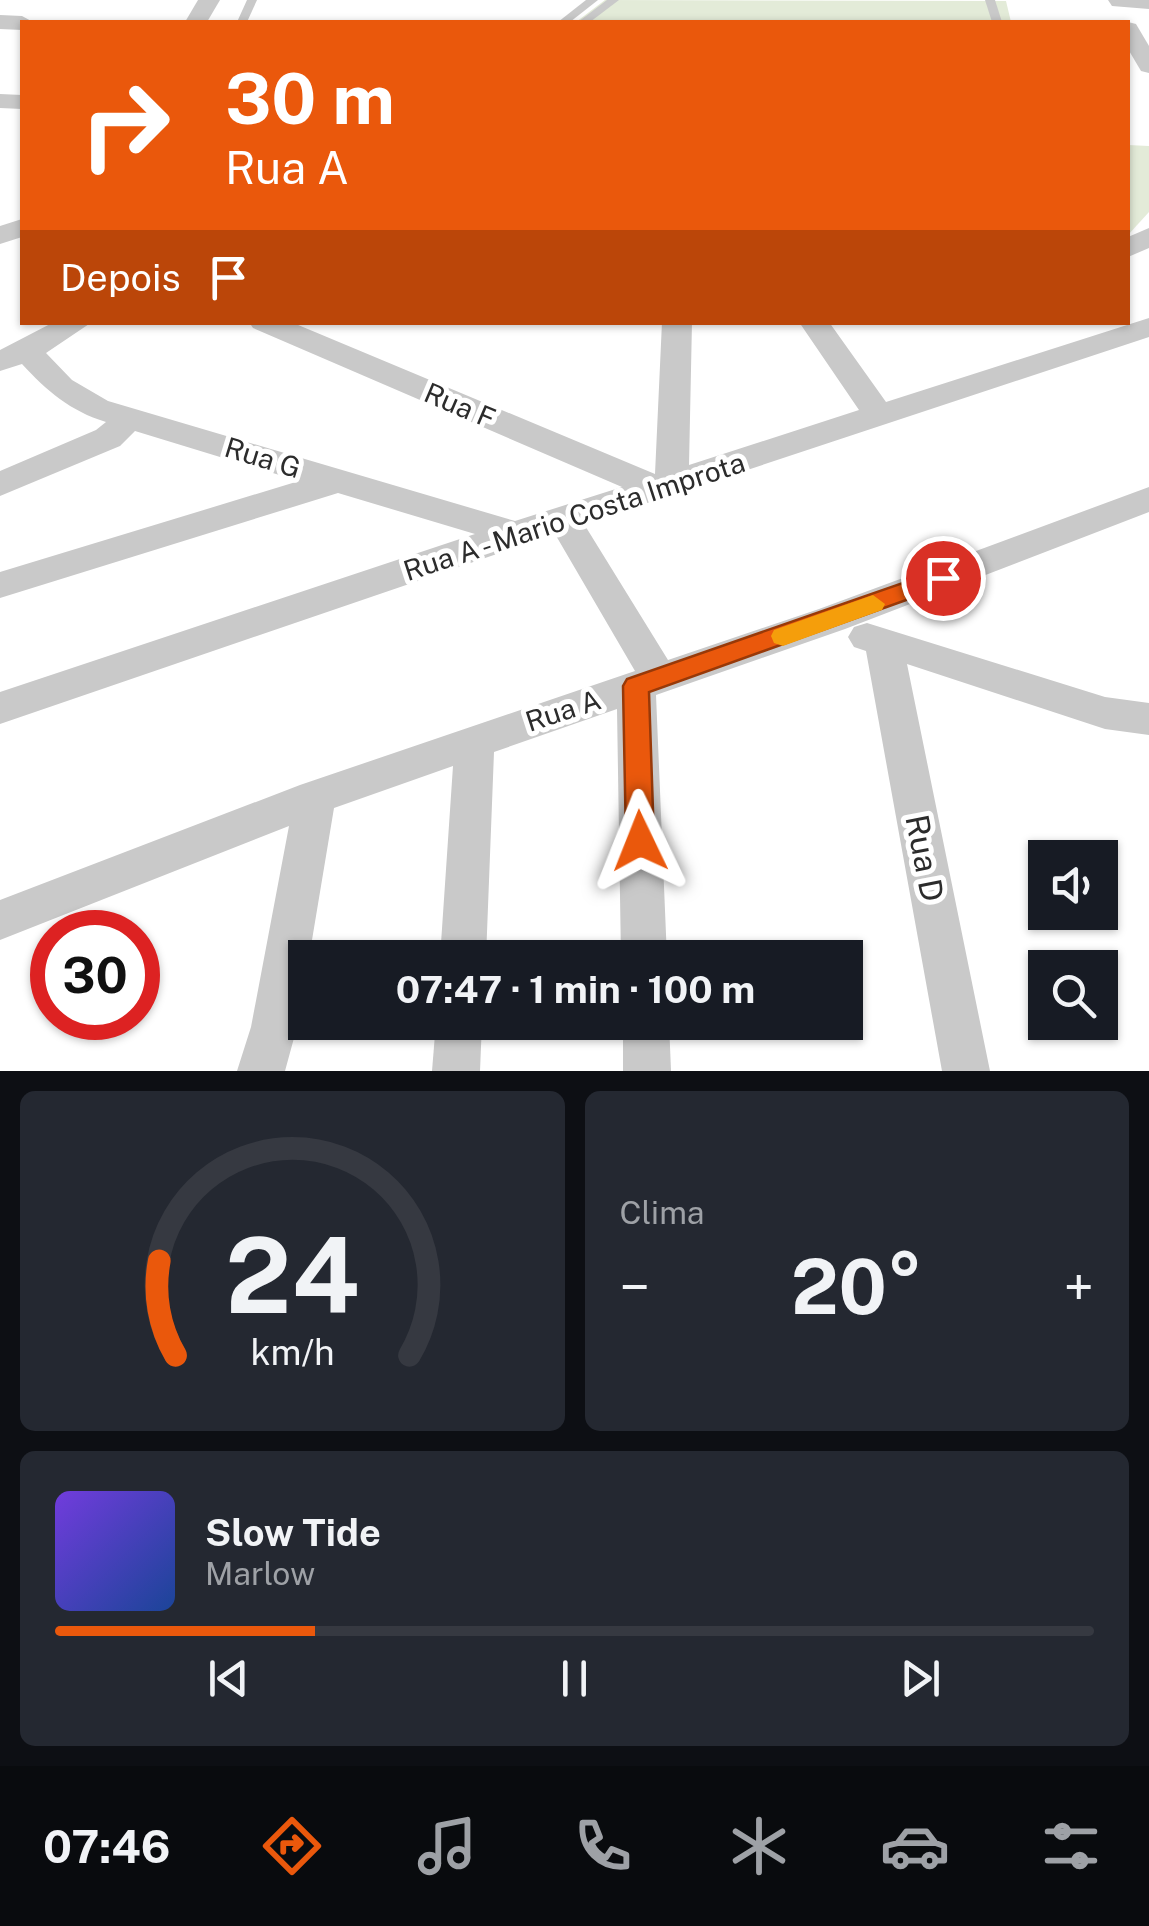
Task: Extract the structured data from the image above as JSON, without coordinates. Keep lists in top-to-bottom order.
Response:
{
  "streets": {
    "street": [
      "Rua F",
      "Rua G",
      "Rua A - Mario Costa Improta",
      "Rua A",
      "Rua D"
    ]
  },
  "crossings": [
    ["Rua F", "Rua A - Mario Costa Improta"],
    ["Rua G", "Rua A - Mario Costa Improta"]
  ],
  "page": {
    "turn": ["30 m", "Rua A"],
    "then": "Depois",
    "limit": "30",
    "trip": "07:47 · 1 min · 100 m",
    "tile": "Clima",
    "heat": ["−", "20°", "+"],
    "song": ["Slow Tide", "Marlow"],
    "tabs": "07:46",
    "gauge": ["24", "km/h"]
  }
}
